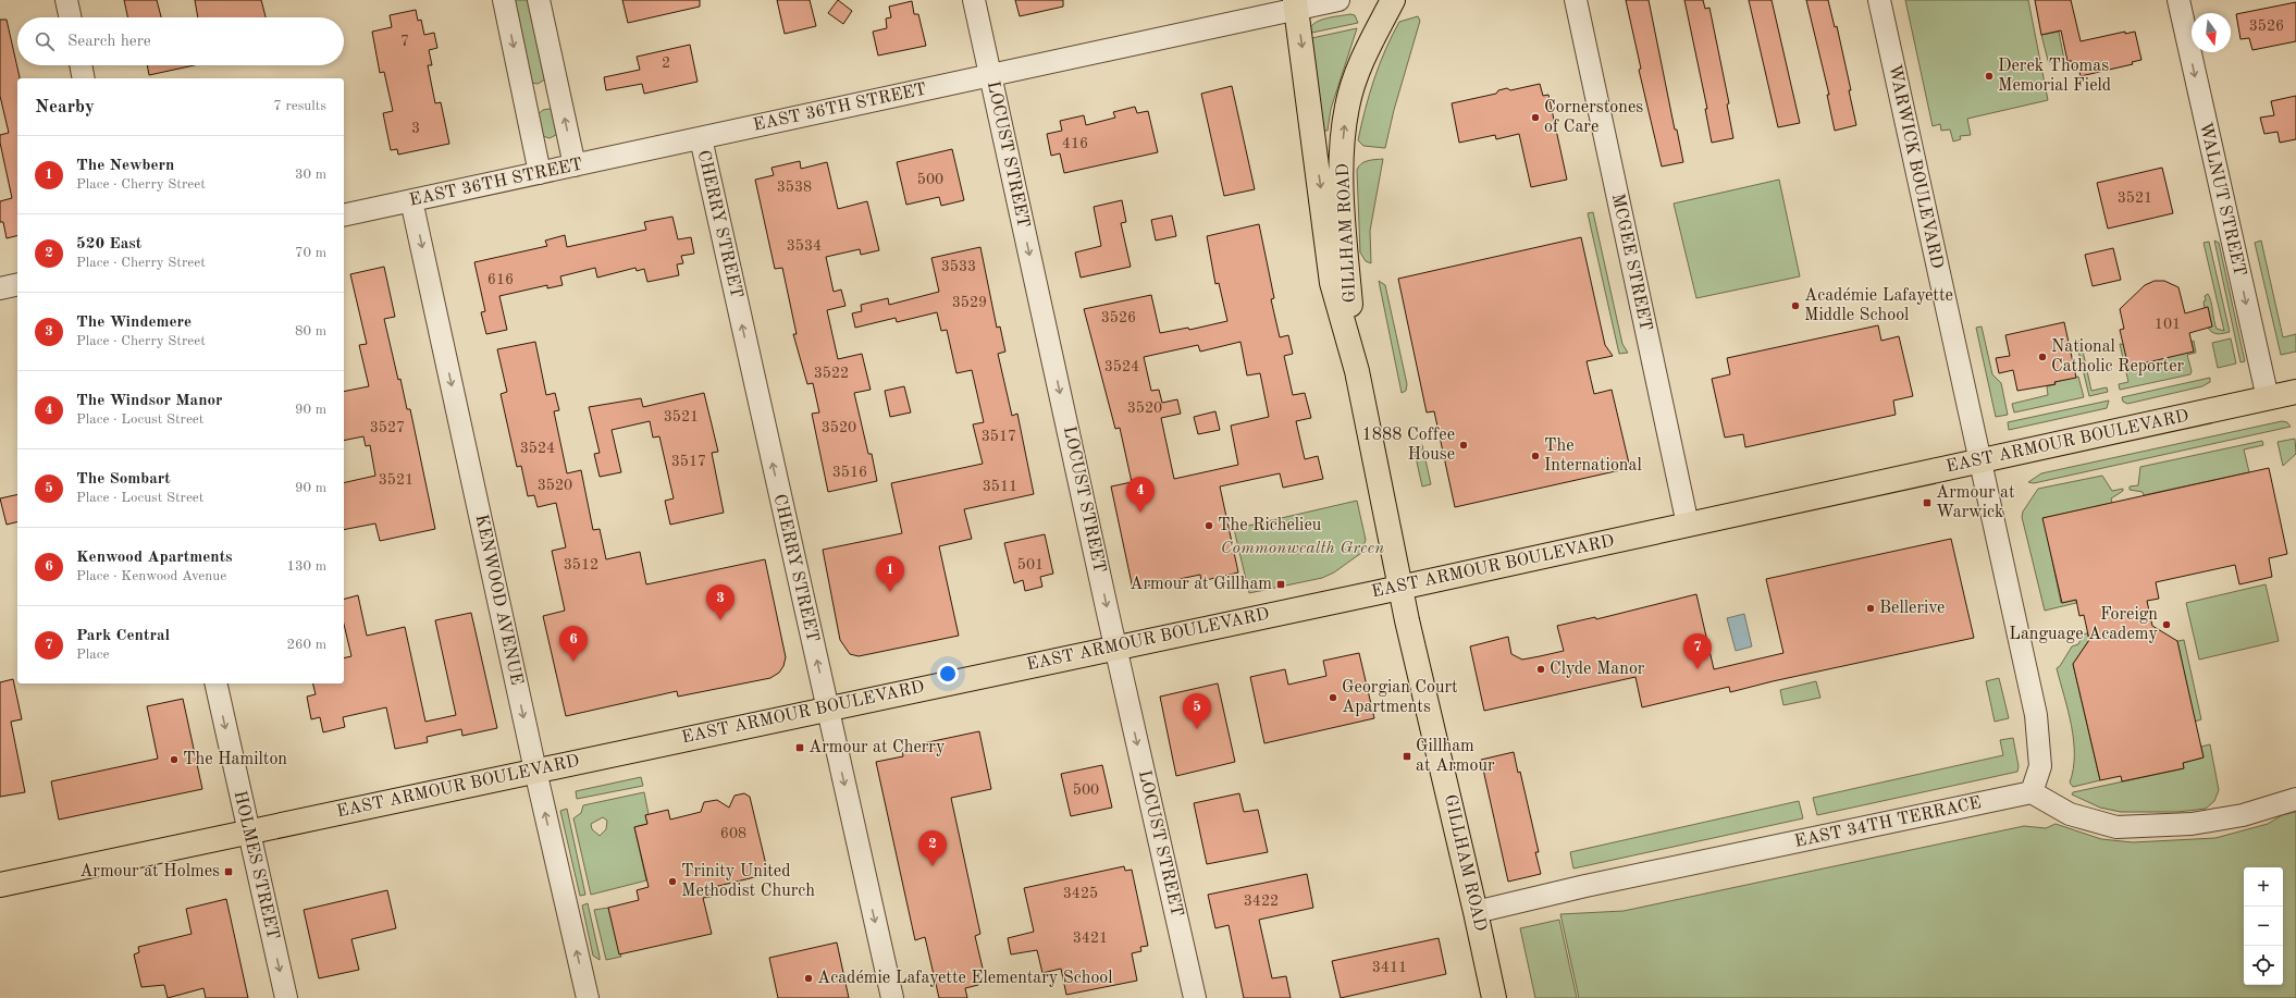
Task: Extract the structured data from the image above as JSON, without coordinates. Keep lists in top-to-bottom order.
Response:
{
  "streets": {
    "main road": ["GILLHAM ROAD", "EAST ARMOUR BOULEVARD"],
    "street": [
      "EAST 36TH STREET",
      "LOCUST STREET",
      "WARWICK BOULEVARD",
      "WALNUT STREET",
      "CHERRY STREET",
      "MCGEE STREET",
      "KENWOOD AVENUE",
      "EAST 34TH TERRACE",
      "HOLMES STREET"
    ]
  },
  "crossings": [
    ["EAST 36TH STREET", "LOCUST STREET"],
    ["EAST 36TH STREET", "CHERRY STREET"],
    ["EAST 36TH STREET", "GILLHAM ROAD"],
    ["EAST 36TH STREET", "KENWOOD AVENUE"],
    ["LOCUST STREET", "EAST ARMOUR BOULEVARD"],
    ["WARWICK BOULEVARD", "EAST ARMOUR BOULEVARD"],
    ["WARWICK BOULEVARD", "EAST 34TH TERRACE"],
    ["WALNUT STREET", "EAST ARMOUR BOULEVARD"],
    ["CHERRY STREET", "EAST ARMOUR BOULEVARD"],
    ["GILLHAM ROAD", "EAST ARMOUR BOULEVARD"],
    ["GILLHAM ROAD", "EAST 34TH TERRACE"],
    ["MCGEE STREET", "EAST ARMOUR BOULEVARD"],
    ["EAST ARMOUR BOULEVARD", "KENWOOD AVENUE"],
    ["EAST ARMOUR BOULEVARD", "HOLMES STREET"]
  ],
  "one_way": ["LOCUST STREET", "WALNUT STREET", "HOLMES STREET"],
  "parks": ["Commonwealth Green"],
  "places": {
    "other": [
      "Derek Thomas Memorial Field",
      "Cornerstones of Care",
      "Académie Lafayette Middle School",
      "National Catholic Reporter",
      "1888 Coffee House",
      "The International",
      "The Richelieu",
      "Bellerive",
      "Foreign Language Academy",
      "Clyde Manor",
      "Georgian Court Apartments",
      "The Hamilton",
      "Trinity United Methodist Church",
      "Académie Lafayette Elementary School"
    ],
    "transit": [
      "Armour at Warwick",
      "Armour at Gillham",
      "Armour at Cherry",
      "Gillham at Armour",
      "Armour at Holmes"
    ]
  },
  "house_numbers": [
    "3526",
    "7",
    "2",
    "3",
    "416",
    "500",
    "3538",
    "3521",
    "3534",
    "3533",
    "616",
    "3529",
    "3526",
    "101",
    "3524",
    "3522",
    "3520",
    "3521",
    "3527",
    "3520",
    "3517",
    "3524",
    "3517",
    "3516",
    "3521",
    "3520",
    "3511",
    "3512",
    "501",
    "500",
    "608",
    "3425",
    "3422",
    "3421",
    "3411"
  ],
  "north": "bottom",
  "page": {
    "search": "Search here",
    "heading": ["Nearby", "7 results"],
    "list": [
      {
        "mark": "1",
        "name": "The Newbern",
        "note": "Place · Cherry Street",
        "value": "30 m"
      },
      {
        "mark": "2",
        "name": "520 East",
        "note": "Place · Cherry Street",
        "value": "70 m"
      },
      {
        "mark": "3",
        "name": "The Windemere",
        "note": "Place · Cherry Street",
        "value": "80 m"
      },
      {
        "mark": "4",
        "name": "The Windsor Manor",
        "note": "Place · Locust Street",
        "value": "90 m"
      },
      {
        "mark": "5",
        "name": "The Sombart",
        "note": "Place · Locust Street",
        "value": "90 m"
      },
      {
        "mark": "6",
        "name": "Kenwood Apartments",
        "note": "Place · Kenwood Avenue",
        "value": "130 m"
      },
      {
        "mark": "7",
        "name": "Park Central",
        "note": "Place",
        "value": "260 m"
      }
    ],
    "pins": [
      "4",
      "1",
      "3",
      "6",
      "7",
      "5",
      "2"
    ],
    "map_buttons": ["+", "−"]
  }
}
